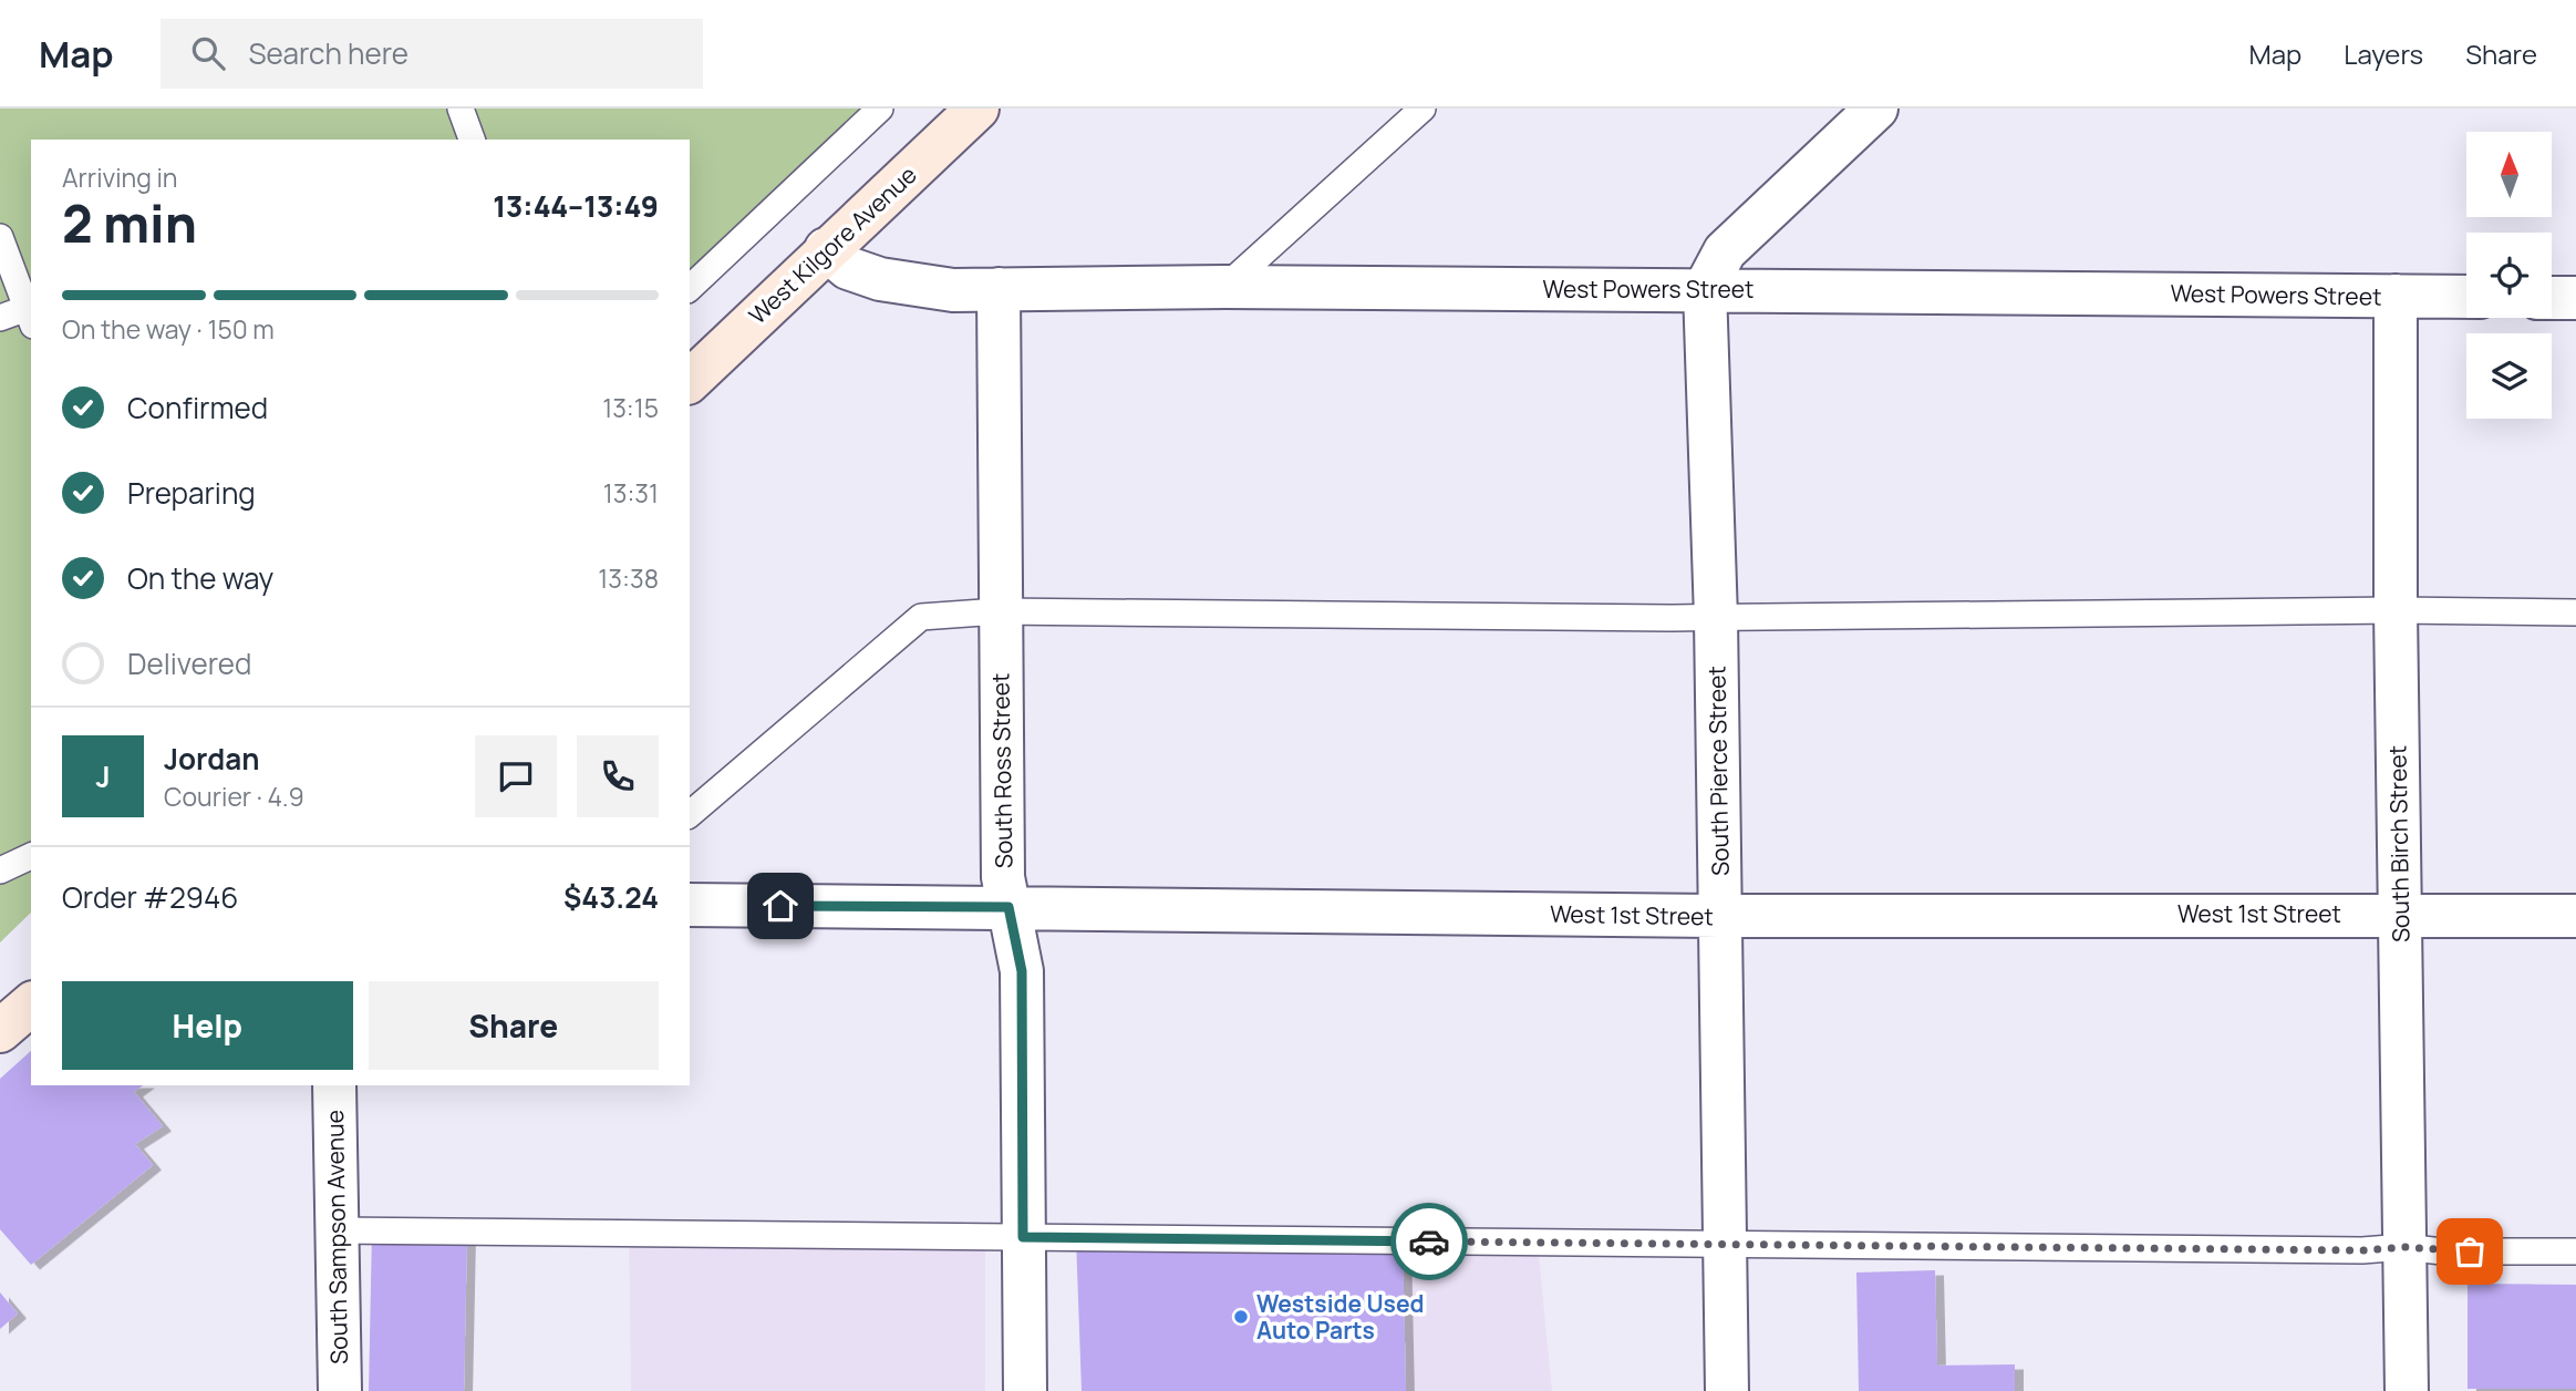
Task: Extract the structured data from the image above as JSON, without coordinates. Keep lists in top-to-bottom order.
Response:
{
  "streets": {
    "main road": ["West Kilgore Avenue"],
    "street": [
      "West Powers Street",
      "South Ross Street",
      "South Pierce Street",
      "South Birch Street",
      "West 1st Street",
      "South Sampson Avenue"
    ]
  },
  "crossings": [
    ["West Kilgore Avenue", "West Powers Street"],
    ["West Powers Street", "South Ross Street"],
    ["West Powers Street", "South Pierce Street"],
    ["West Powers Street", "South Birch Street"],
    ["South Ross Street", "West 1st Street"],
    ["South Pierce Street", "West 1st Street"],
    ["South Birch Street", "West 1st Street"]
  ],
  "places": ["Westside Used Auto Parts"],
  "north": "top",
  "page": {
    "header": "Map",
    "search": "Search here",
    "nav": ["Map", "Layers", "Share"],
    "heading": ["2 min", "Arriving in", "13:44–13:49"],
    "panel": [
      "Jordan",
      "Courier · 4.9",
      "Order #2946",
      "$43.24"
    ],
    "bar": "On the way · 150 m",
    "list": [
      ["Confirmed", "13:15"],
      ["Preparing", "13:31"],
      ["On the way", "13:38"],
      "Delivered"
    ],
    "round": "J",
    "buttons": ["Help", "Share"]
  }
}
